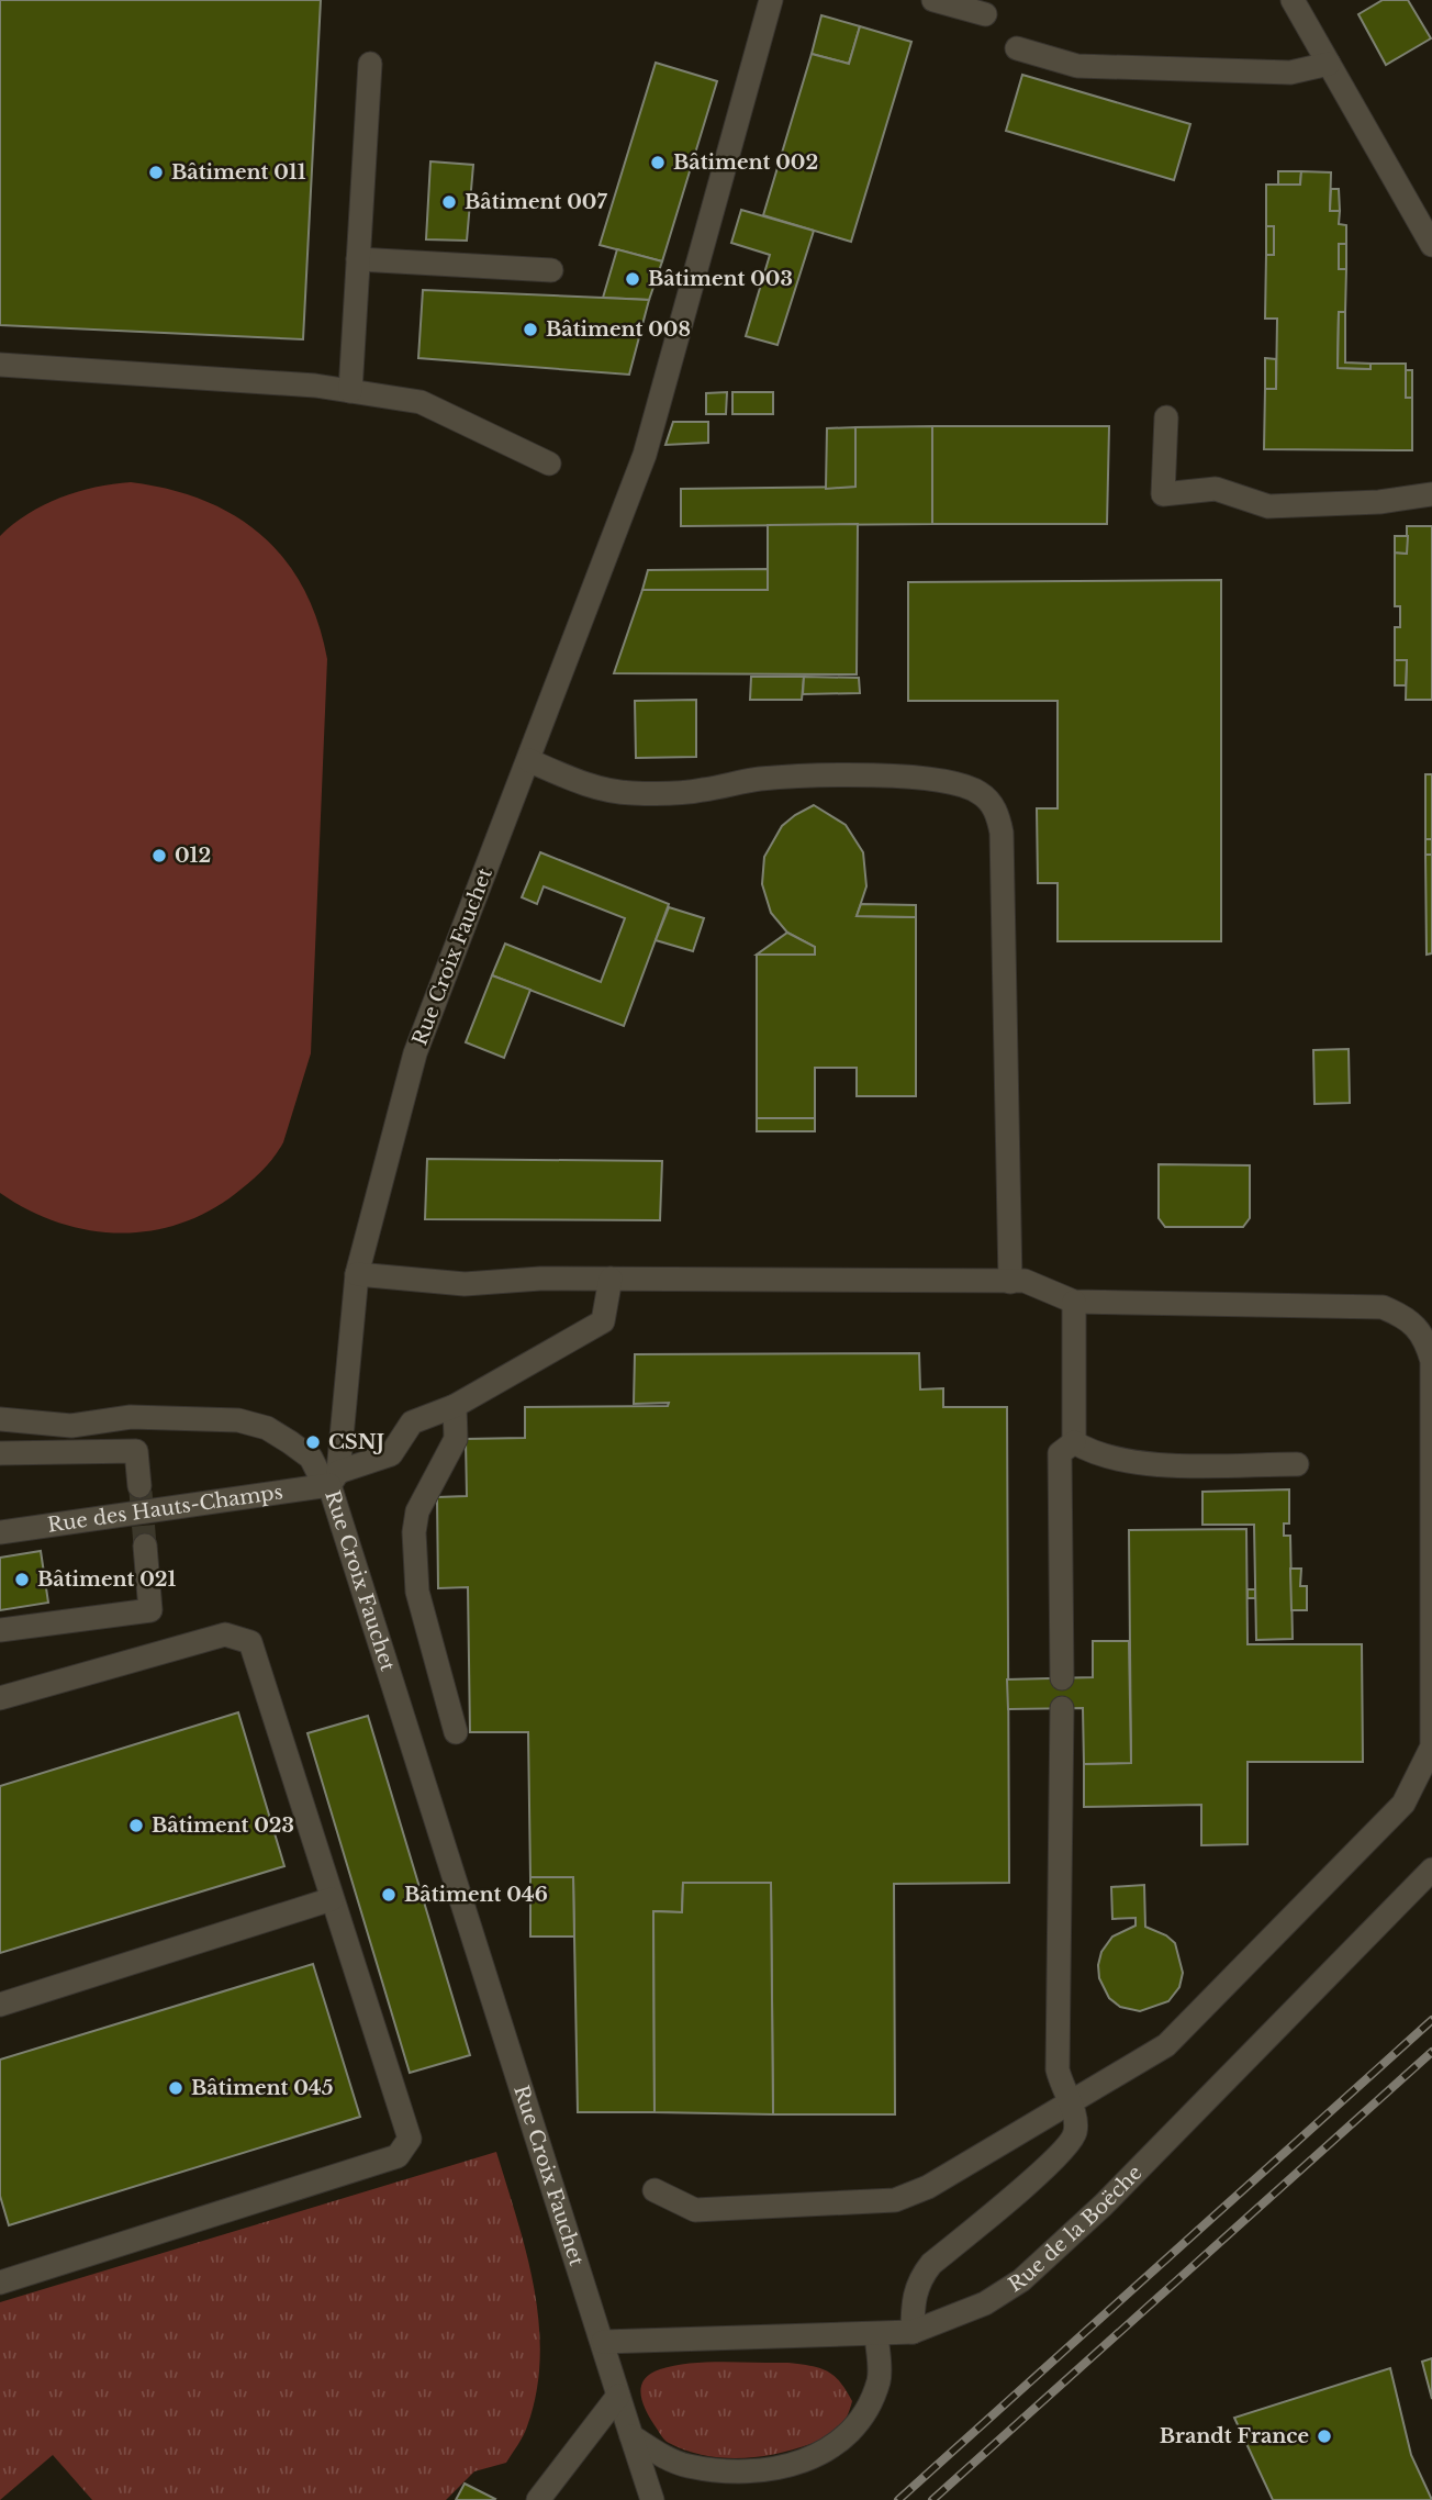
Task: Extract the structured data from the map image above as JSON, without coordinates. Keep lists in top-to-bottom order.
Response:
{
  "streets": {
    "street": ["Rue Croix Fauchet", "Rue des Hauts-Champs", "Rue de la Boëche"]
  },
  "crossings": [
    ["Rue Croix Fauchet", "Rue des Hauts-Champs"],
    ["Rue Croix Fauchet", "Rue de la Boëche"]
  ],
  "places": [
    "Bâtiment 002",
    "Bâtiment 011",
    "Bâtiment 007",
    "Bâtiment 003",
    "Bâtiment 008",
    "012",
    "CSNJ",
    "Bâtiment 021",
    "Bâtiment 023",
    "Bâtiment 046",
    "Bâtiment 045",
    "Brandt France"
  ]
}
